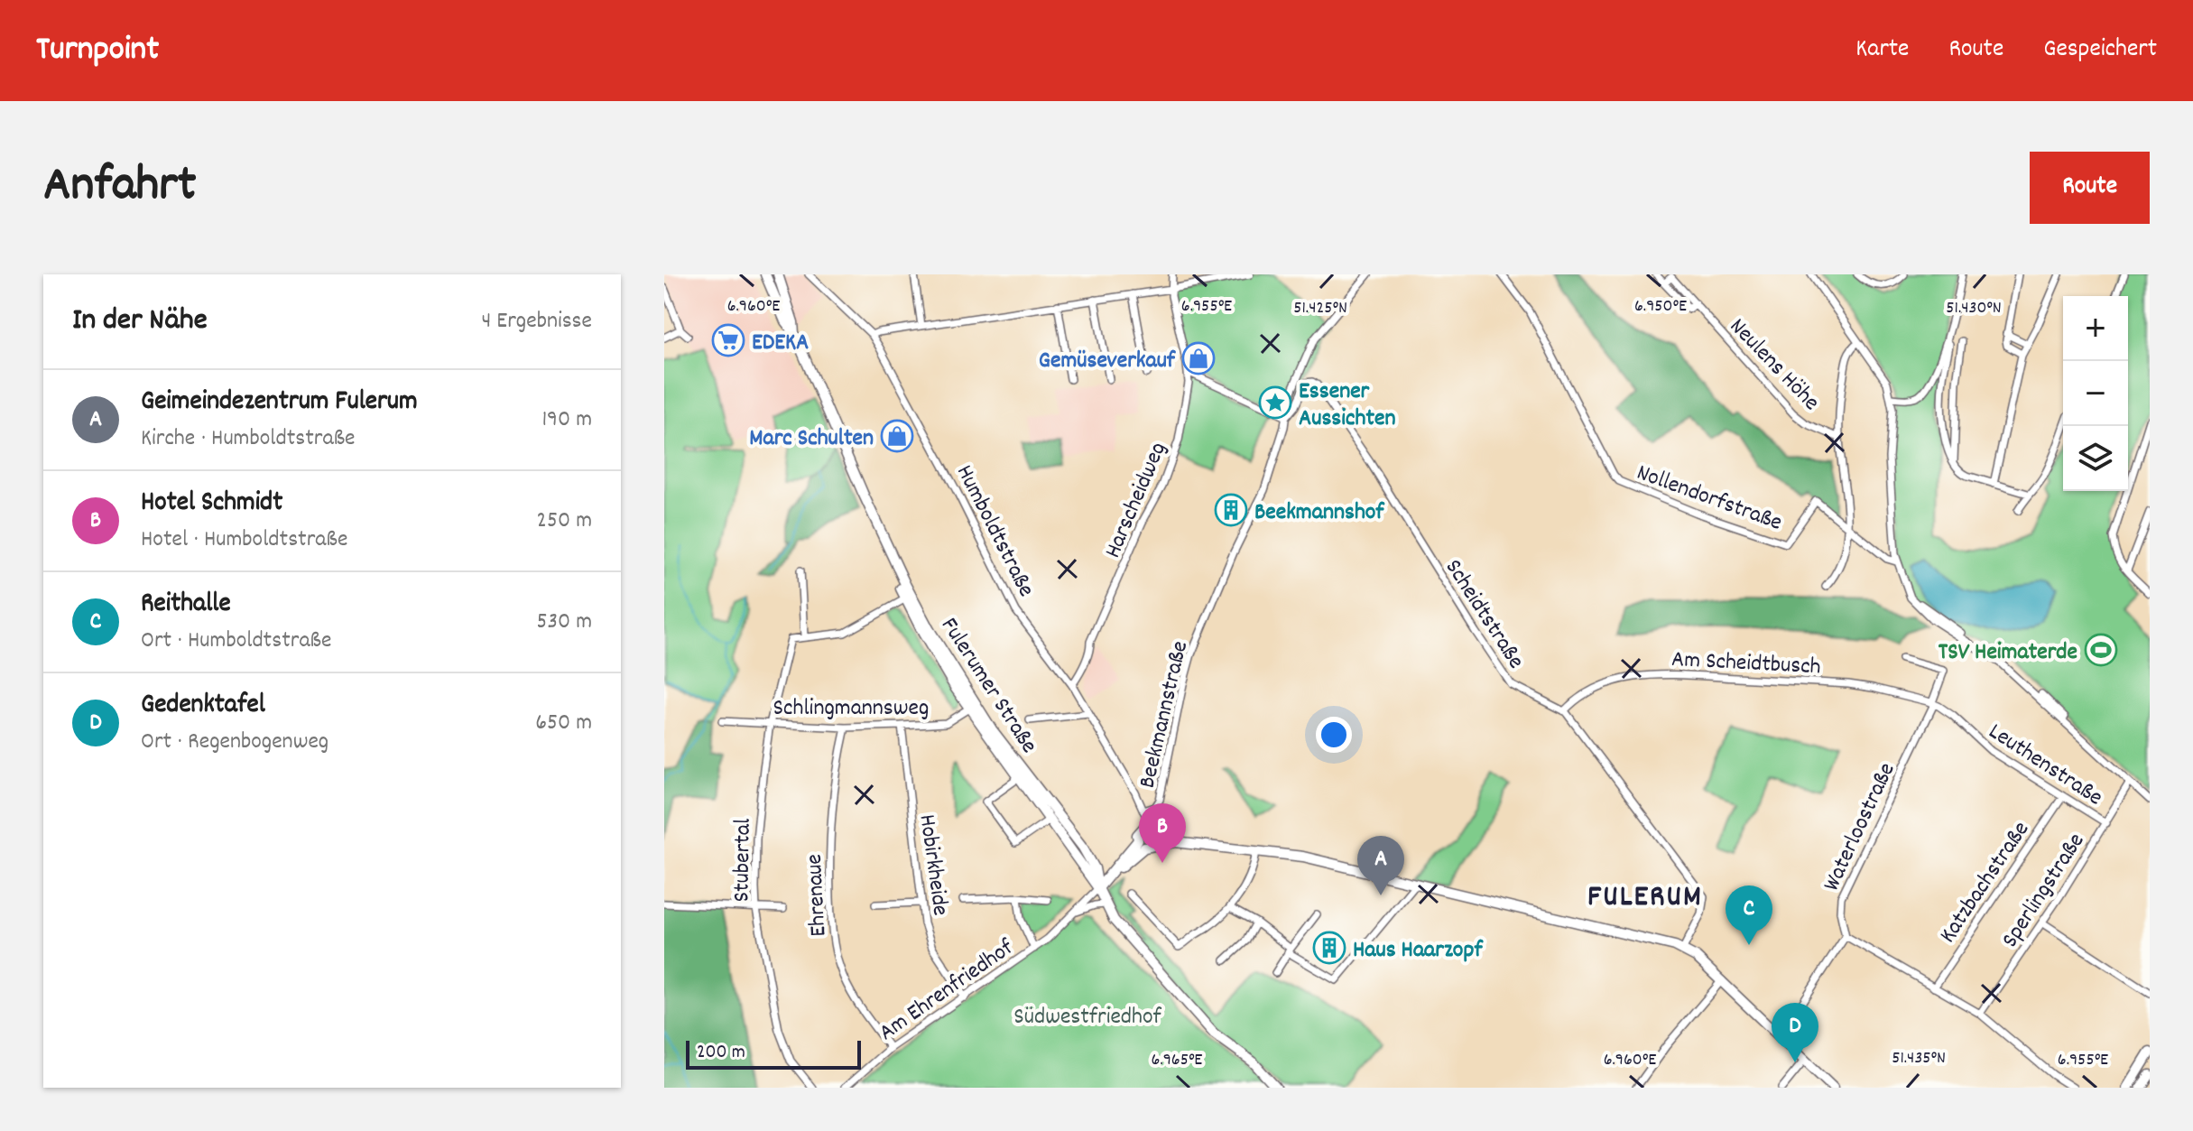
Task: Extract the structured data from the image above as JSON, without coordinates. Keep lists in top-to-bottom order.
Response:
{
  "streets": {
    "main road": ["Humboldtstraße", "Fulerumer Straße"],
    "street": [
      "Neulens Höhe",
      "Nollendorfstraße",
      "Harscheidweg",
      "Scheidtstraße",
      "Am Scheidtbusch",
      "Schlingmannsweg",
      "Beekmannstraße",
      "Leuthenstraße",
      "Waterloostraße",
      "Stubertal",
      "Hobirkheide",
      "Katzbachstraße",
      "Sperlingstraße",
      "Ehrenaue",
      "Am Ehrenfriedhof"
    ]
  },
  "crossings": [
    ["Harscheidweg", "Humboldtstraße"],
    ["Humboldtstraße", "Scheidtstraße"],
    ["Humboldtstraße", "Beekmannstraße"],
    ["Scheidtstraße", "Am Scheidtbusch"],
    ["Scheidtstraße", "Beekmannstraße"],
    ["Am Scheidtbusch", "Leuthenstraße"],
    ["Am Scheidtbusch", "Waterloostraße"],
    ["Fulerumer Straße", "Schlingmannsweg"],
    ["Fulerumer Straße", "Am Ehrenfriedhof"],
    ["Schlingmannsweg", "Stubertal"],
    ["Schlingmannsweg", "Hobirkheide"],
    ["Schlingmannsweg", "Ehrenaue"],
    ["Leuthenstraße", "Waterloostraße"],
    ["Leuthenstraße", "Katzbachstraße"],
    ["Leuthenstraße", "Sperlingstraße"],
    ["Hobirkheide", "Am Ehrenfriedhof"],
    ["Ehrenaue", "Am Ehrenfriedhof"]
  ],
  "districts": ["FULERUM"],
  "parks": ["Südwestfriedhof"],
  "places": {
    "supermarket": ["EDEKA"],
    "shop": ["Gemüseverkauf", "Marc Schulten"],
    "place": ["Essener Aussichten"],
    "building": ["Beekmannshof", "Haus Haarzopf"],
    "sports": ["TSV Heimaterde"]
  },
  "scale_bar": "200 m",
  "page": {
    "header": "Turnpoint",
    "nav": ["Karte", "Route", "Gespeichert"],
    "title": "Anfahrt",
    "buttons": "Route",
    "heading": ["In der Nähe", "4 Ergebnisse"],
    "map_buttons": ["+", "−"],
    "list": [
      {
        "mark": "A",
        "name": "Geimeindezentrum Fulerum",
        "note": "Kirche · Humboldtstraße",
        "value": "190 m"
      },
      {
        "mark": "B",
        "name": "Hotel Schmidt",
        "note": "Hotel · Humboldtstraße",
        "value": "250 m"
      },
      {
        "mark": "C",
        "name": "Reithalle",
        "note": "Ort · Humboldtstraße",
        "value": "530 m"
      },
      {
        "mark": "D",
        "name": "Gedenktafel",
        "note": "Ort · Regenbogenweg",
        "value": "650 m"
      }
    ],
    "pins": [
      "B",
      "A",
      "C",
      "D"
    ],
    "scale": "200 m"
  },
  "coordinates": [
    "6.960°E",
    "6.955°E",
    "6.950°E",
    "51.425°N",
    "51.430°N",
    "51.435°N",
    "6.965°E"
  ]
}
